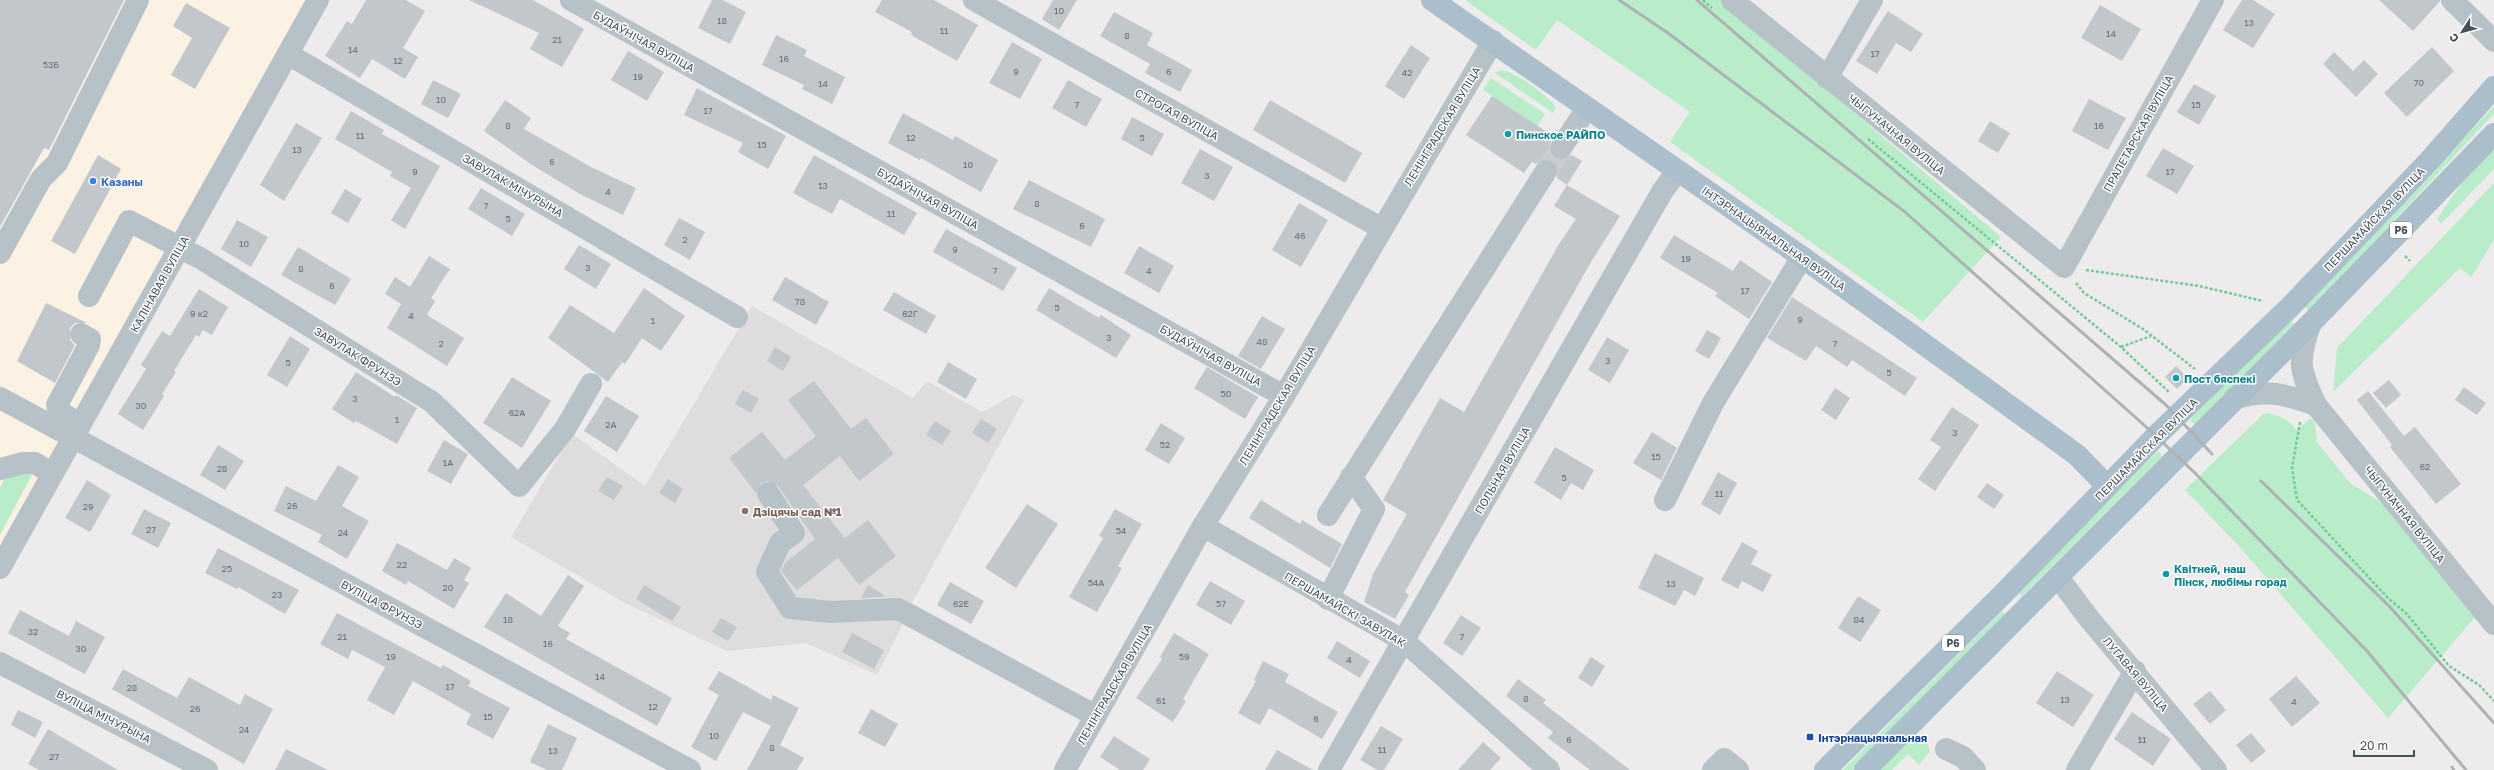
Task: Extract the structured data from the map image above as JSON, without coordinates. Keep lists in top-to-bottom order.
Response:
{
  "streets": {
    "main road": ["ПЕРШАМАЙСКАЯ ВУЛІЦА", "Р6", "ІНТЭРНАЦЫЯНАЛЬНАЯ ВУЛІЦА"],
    "street": [
      "БУДАЎНІЧАЯ ВУЛІЦА",
      "СТРОГАЯ ВУЛІЦА",
      "ЛЕНІНГРАДСКАЯ ВУЛІЦА",
      "ПРАЛЕТАРСКАЯ ВУЛІЦА",
      "ЧЫГУНАЧНАЯ ВУЛІЦА",
      "ЗАВУЛАК МІЧУРЫНА",
      "КАЛІНАВАЯ ВУЛІЦА",
      "ЗАВУЛАК ФРУНЗЭ",
      "ПОЛЬНАЯ ВУЛІЦА",
      "ВУЛІЦА ФРУНЗЭ",
      "ПЕРШАМАЙСКІ ЗАВУЛАК",
      "ЛУГАВАЯ ВУЛІЦА",
      "ВУЛІЦА МІЧУРЫНА"
    ]
  },
  "crossings": [
    ["БУДАЎНІЧАЯ ВУЛІЦА", "ЛЕНІНГРАДСКАЯ ВУЛІЦА"],
    ["СТРОГАЯ ВУЛІЦА", "ЛЕНІНГРАДСКАЯ ВУЛІЦА"],
    ["ЛЕНІНГРАДСКАЯ ВУЛІЦА", "ІНТЭРНАЦЫЯНАЛЬНАЯ ВУЛІЦА"],
    ["ЛЕНІНГРАДСКАЯ ВУЛІЦА", "ПЕРШАМАЙСКІ ЗАВУЛАК"],
    ["ПРАЛЕТАРСКАЯ ВУЛІЦА", "ЧЫГУНАЧНАЯ ВУЛІЦА"],
    ["ЧЫГУНАЧНАЯ ВУЛІЦА", "Р6"],
    ["ЗАВУЛАК МІЧУРЫНА", "КАЛІНАВАЯ ВУЛІЦА"],
    ["ПЕРШАМАЙСКАЯ ВУЛІЦА", "ІНТЭРНАЦЫЯНАЛЬНАЯ ВУЛІЦА"],
    ["Р6", "ЛУГАВАЯ ВУЛІЦА"],
    ["ІНТЭРНАЦЫЯНАЛЬНАЯ ВУЛІЦА", "ПОЛЬНАЯ ВУЛІЦА"],
    ["КАЛІНАВАЯ ВУЛІЦА", "ЗАВУЛАК ФРУНЗЭ"],
    ["КАЛІНАВАЯ ВУЛІЦА", "ВУЛІЦА ФРУНЗЭ"],
    ["ПОЛЬНАЯ ВУЛІЦА", "ПЕРШАМАЙСКІ ЗАВУЛАК"]
  ],
  "places": {
    "other": [
      "Пинское РАЙПО",
      "Казаны",
      "Пост бяспекі",
      "Дзіцячы сад №1",
      "Квітней, наш Пінск, любімы горад"
    ],
    "transit": ["Інтэрнацыянальная"]
  },
  "house_numbers": [
    "10",
    "18",
    "13",
    "11",
    "14",
    "8",
    "21",
    "14",
    "17",
    "16",
    "12",
    "53Б",
    "9",
    "6",
    "42",
    "19",
    "70",
    "14",
    "10",
    "7",
    "15",
    "17",
    "8",
    "16",
    "11",
    "12",
    "5",
    "15",
    "13",
    "6",
    "10",
    "9",
    "17",
    "3",
    "13",
    "4",
    "8",
    "7",
    "11",
    "5",
    "6",
    "46",
    "2",
    "10",
    "9",
    "19",
    "3",
    "8",
    "7",
    "4",
    "6",
    "17",
    "78",
    "5",
    "9 к2",
    "62Г",
    "4",
    "9",
    "1",
    "3",
    "48",
    "2",
    "7",
    "3",
    "5",
    "5",
    "50",
    "3",
    "30",
    "62А",
    "1",
    "2А",
    "3",
    "52",
    "15",
    "1А",
    "62",
    "28",
    "5",
    "11",
    "26",
    "29",
    "27",
    "54",
    "24",
    "22",
    "25",
    "54А",
    "13",
    "20",
    "23",
    "62Е",
    "57",
    "18",
    "84",
    "32",
    "21",
    "7",
    "16",
    "30",
    "19",
    "59",
    "4",
    "14",
    "17",
    "28",
    "8",
    "13",
    "61",
    "4",
    "12",
    "26",
    "15",
    "6",
    "24",
    "10",
    "6",
    "11",
    "8",
    "11",
    "13",
    "27"
  ],
  "scale_bar": "20 m",
  "north": "bottom left"
}
